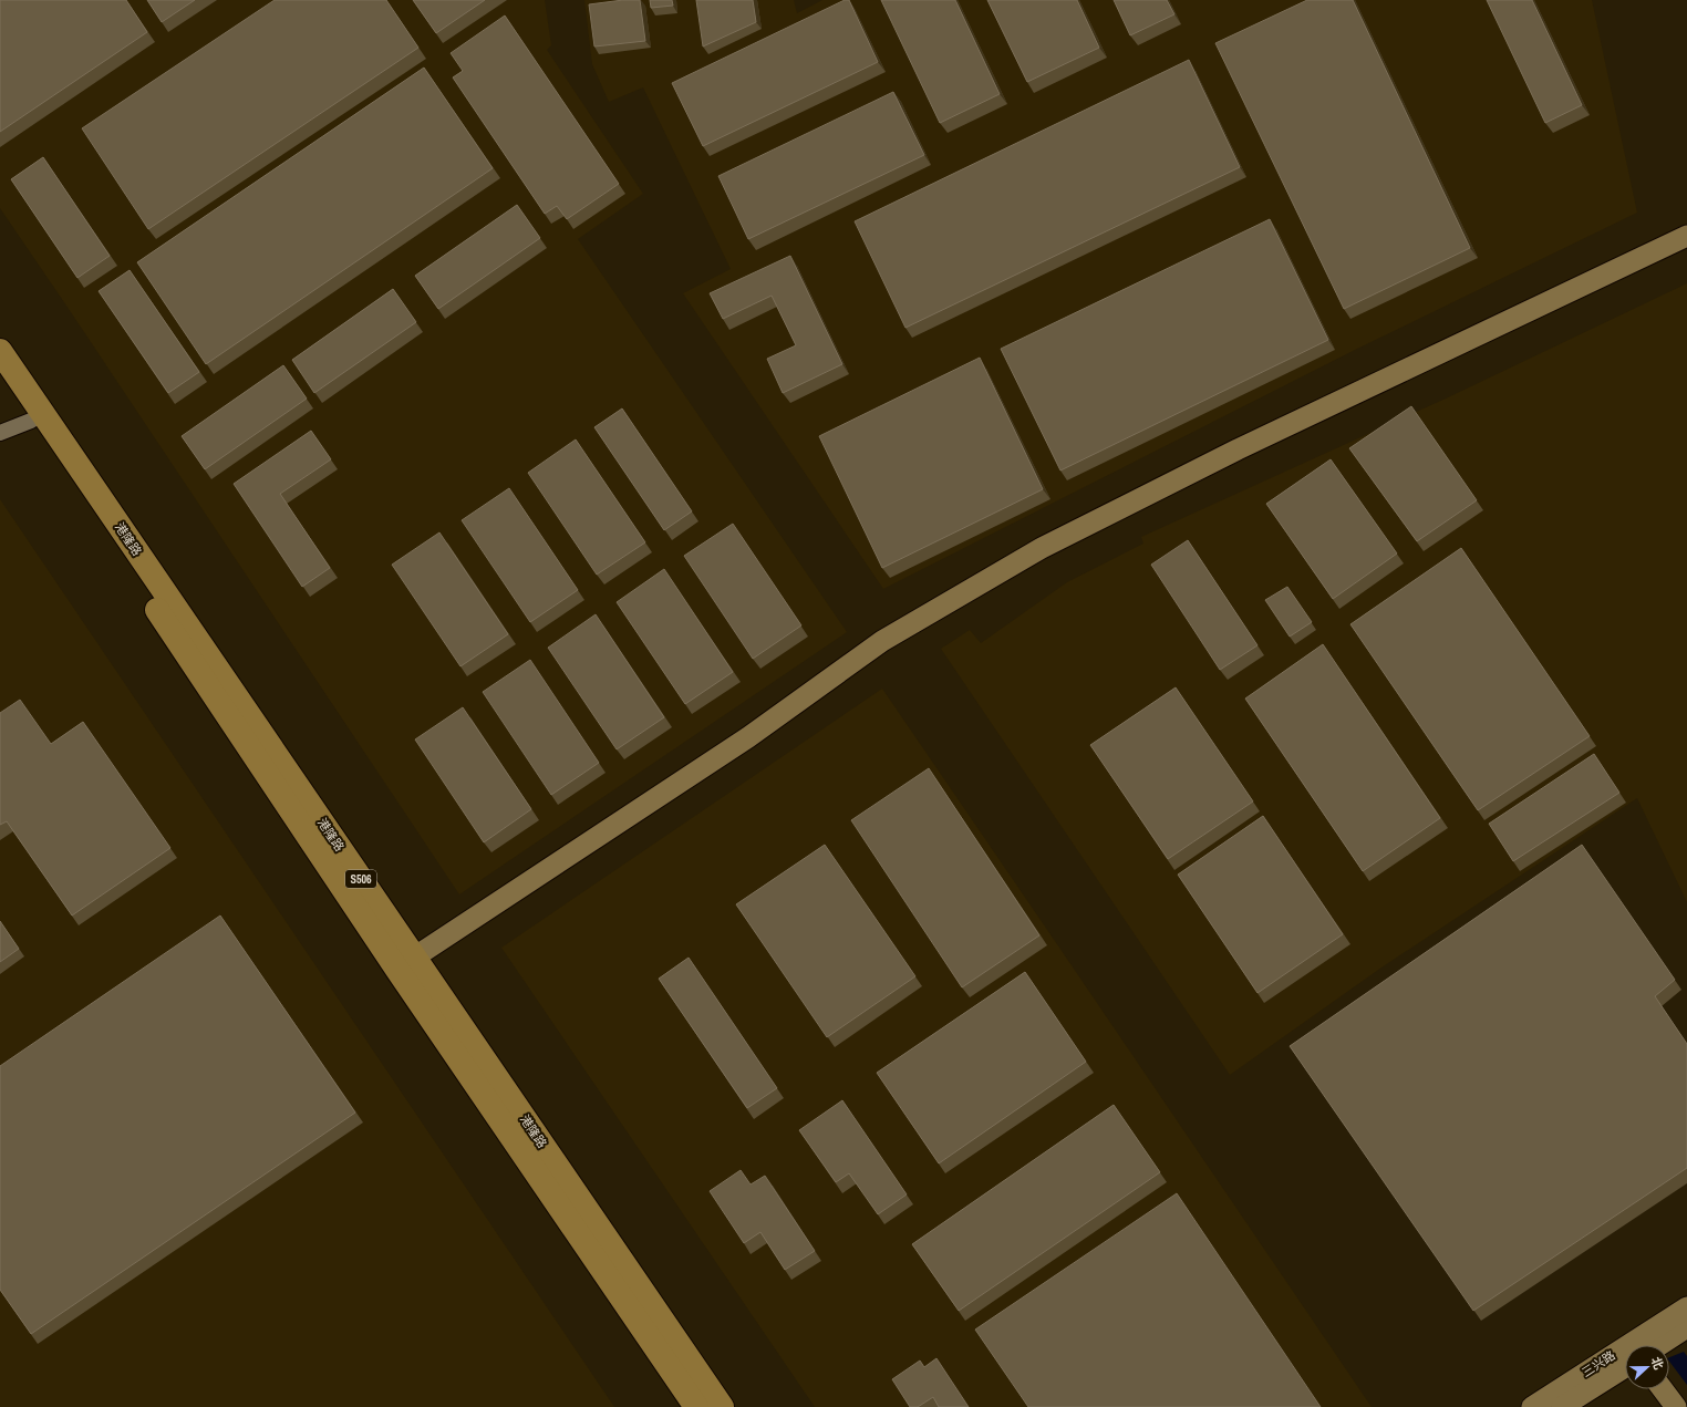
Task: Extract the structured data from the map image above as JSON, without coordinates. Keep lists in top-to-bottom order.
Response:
{
  "streets": {
    "main road": ["港隆路", "S506"],
    "street": ["三兴路"]
  },
  "north": "right"
}
